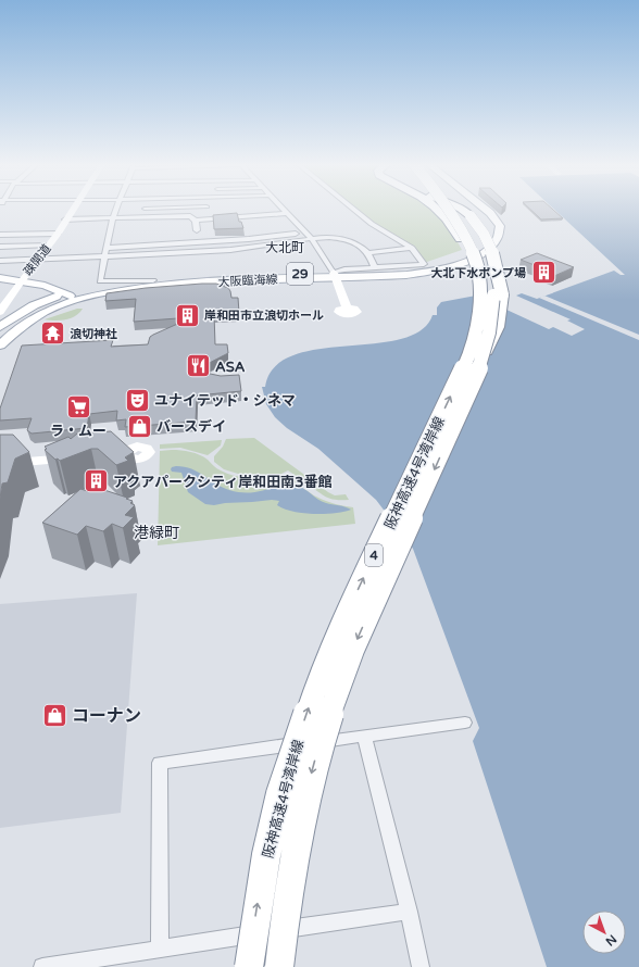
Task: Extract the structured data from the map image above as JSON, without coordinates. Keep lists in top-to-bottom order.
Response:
{
  "streets": {
    "highway": ["阪神高速4号湾岸線", "4"],
    "main road": ["29", "大阪臨海線"],
    "street": ["疎開道"]
  },
  "crossings": [
    ["阪神高速4号湾岸線", "4"]
  ],
  "districts": ["大北町", "港緑町"],
  "places": {
    "building": ["大北下水ポンプ場", "岸和田市立浪切ホール", "アクアパークシティ岸和田南3番館"],
    "temple": ["浪切神社"],
    "restaurant": ["ASA"],
    "theatre": ["ユナイテッド・シネマ"],
    "supermarket": ["ラ・ムー"],
    "shop": ["バースデイ", "コーナン"]
  },
  "north": "bottom right"
}
